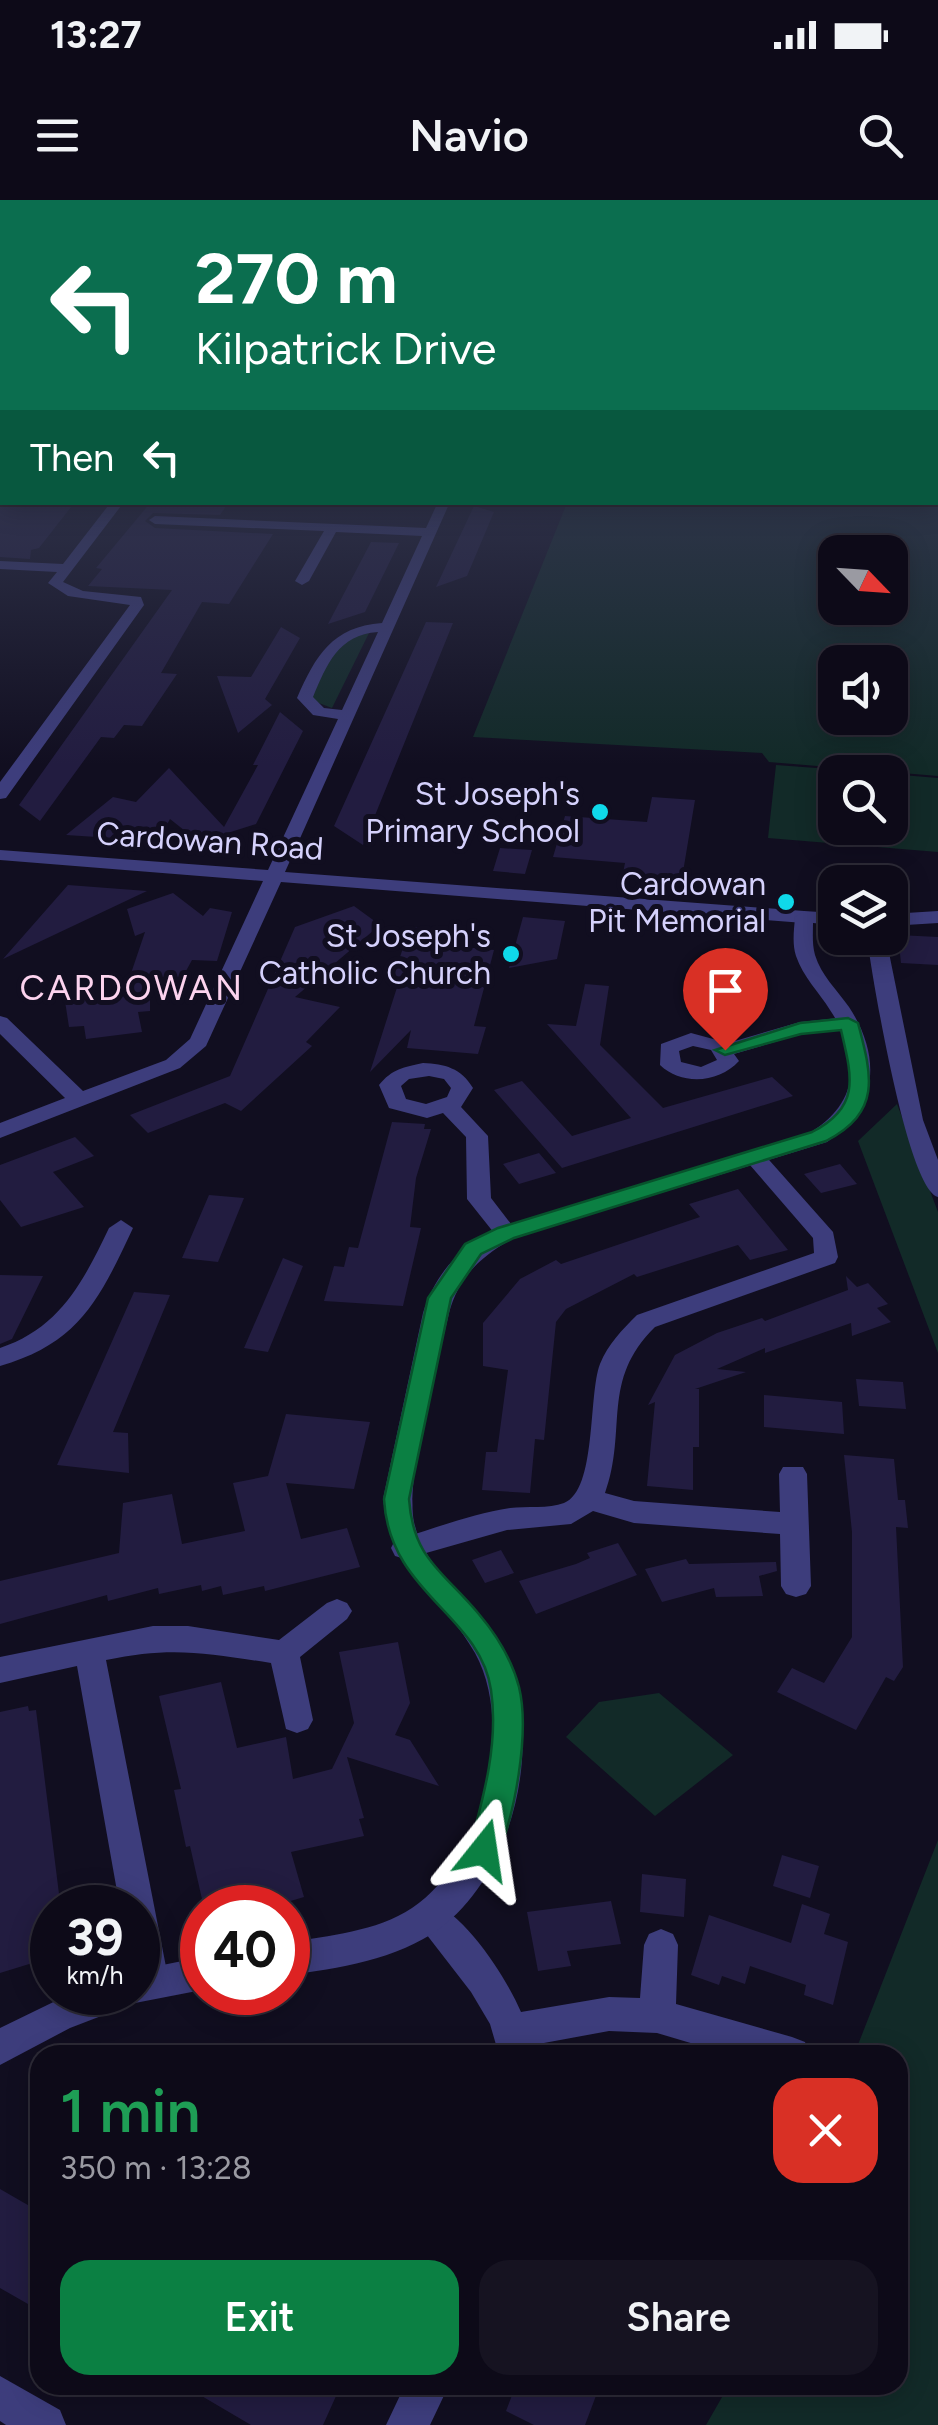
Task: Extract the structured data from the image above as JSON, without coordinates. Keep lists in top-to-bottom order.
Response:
{
  "streets": {
    "street": ["Cardowan Road"]
  },
  "districts": ["CARDOWAN"],
  "places": ["St Joseph's Primary School", "Cardowan Pit Memorial", "St Joseph's Catholic Church"],
  "north": "bottom right",
  "page": {
    "status": "13:27",
    "header": "Navio",
    "turn": ["270 m", "Kilpatrick Drive"],
    "then": "Then",
    "speed": "39 km/h",
    "limit": "40",
    "heading": ["1 min", "350 m · 13:28"],
    "buttons": ["Exit", "Share"]
  }
}
